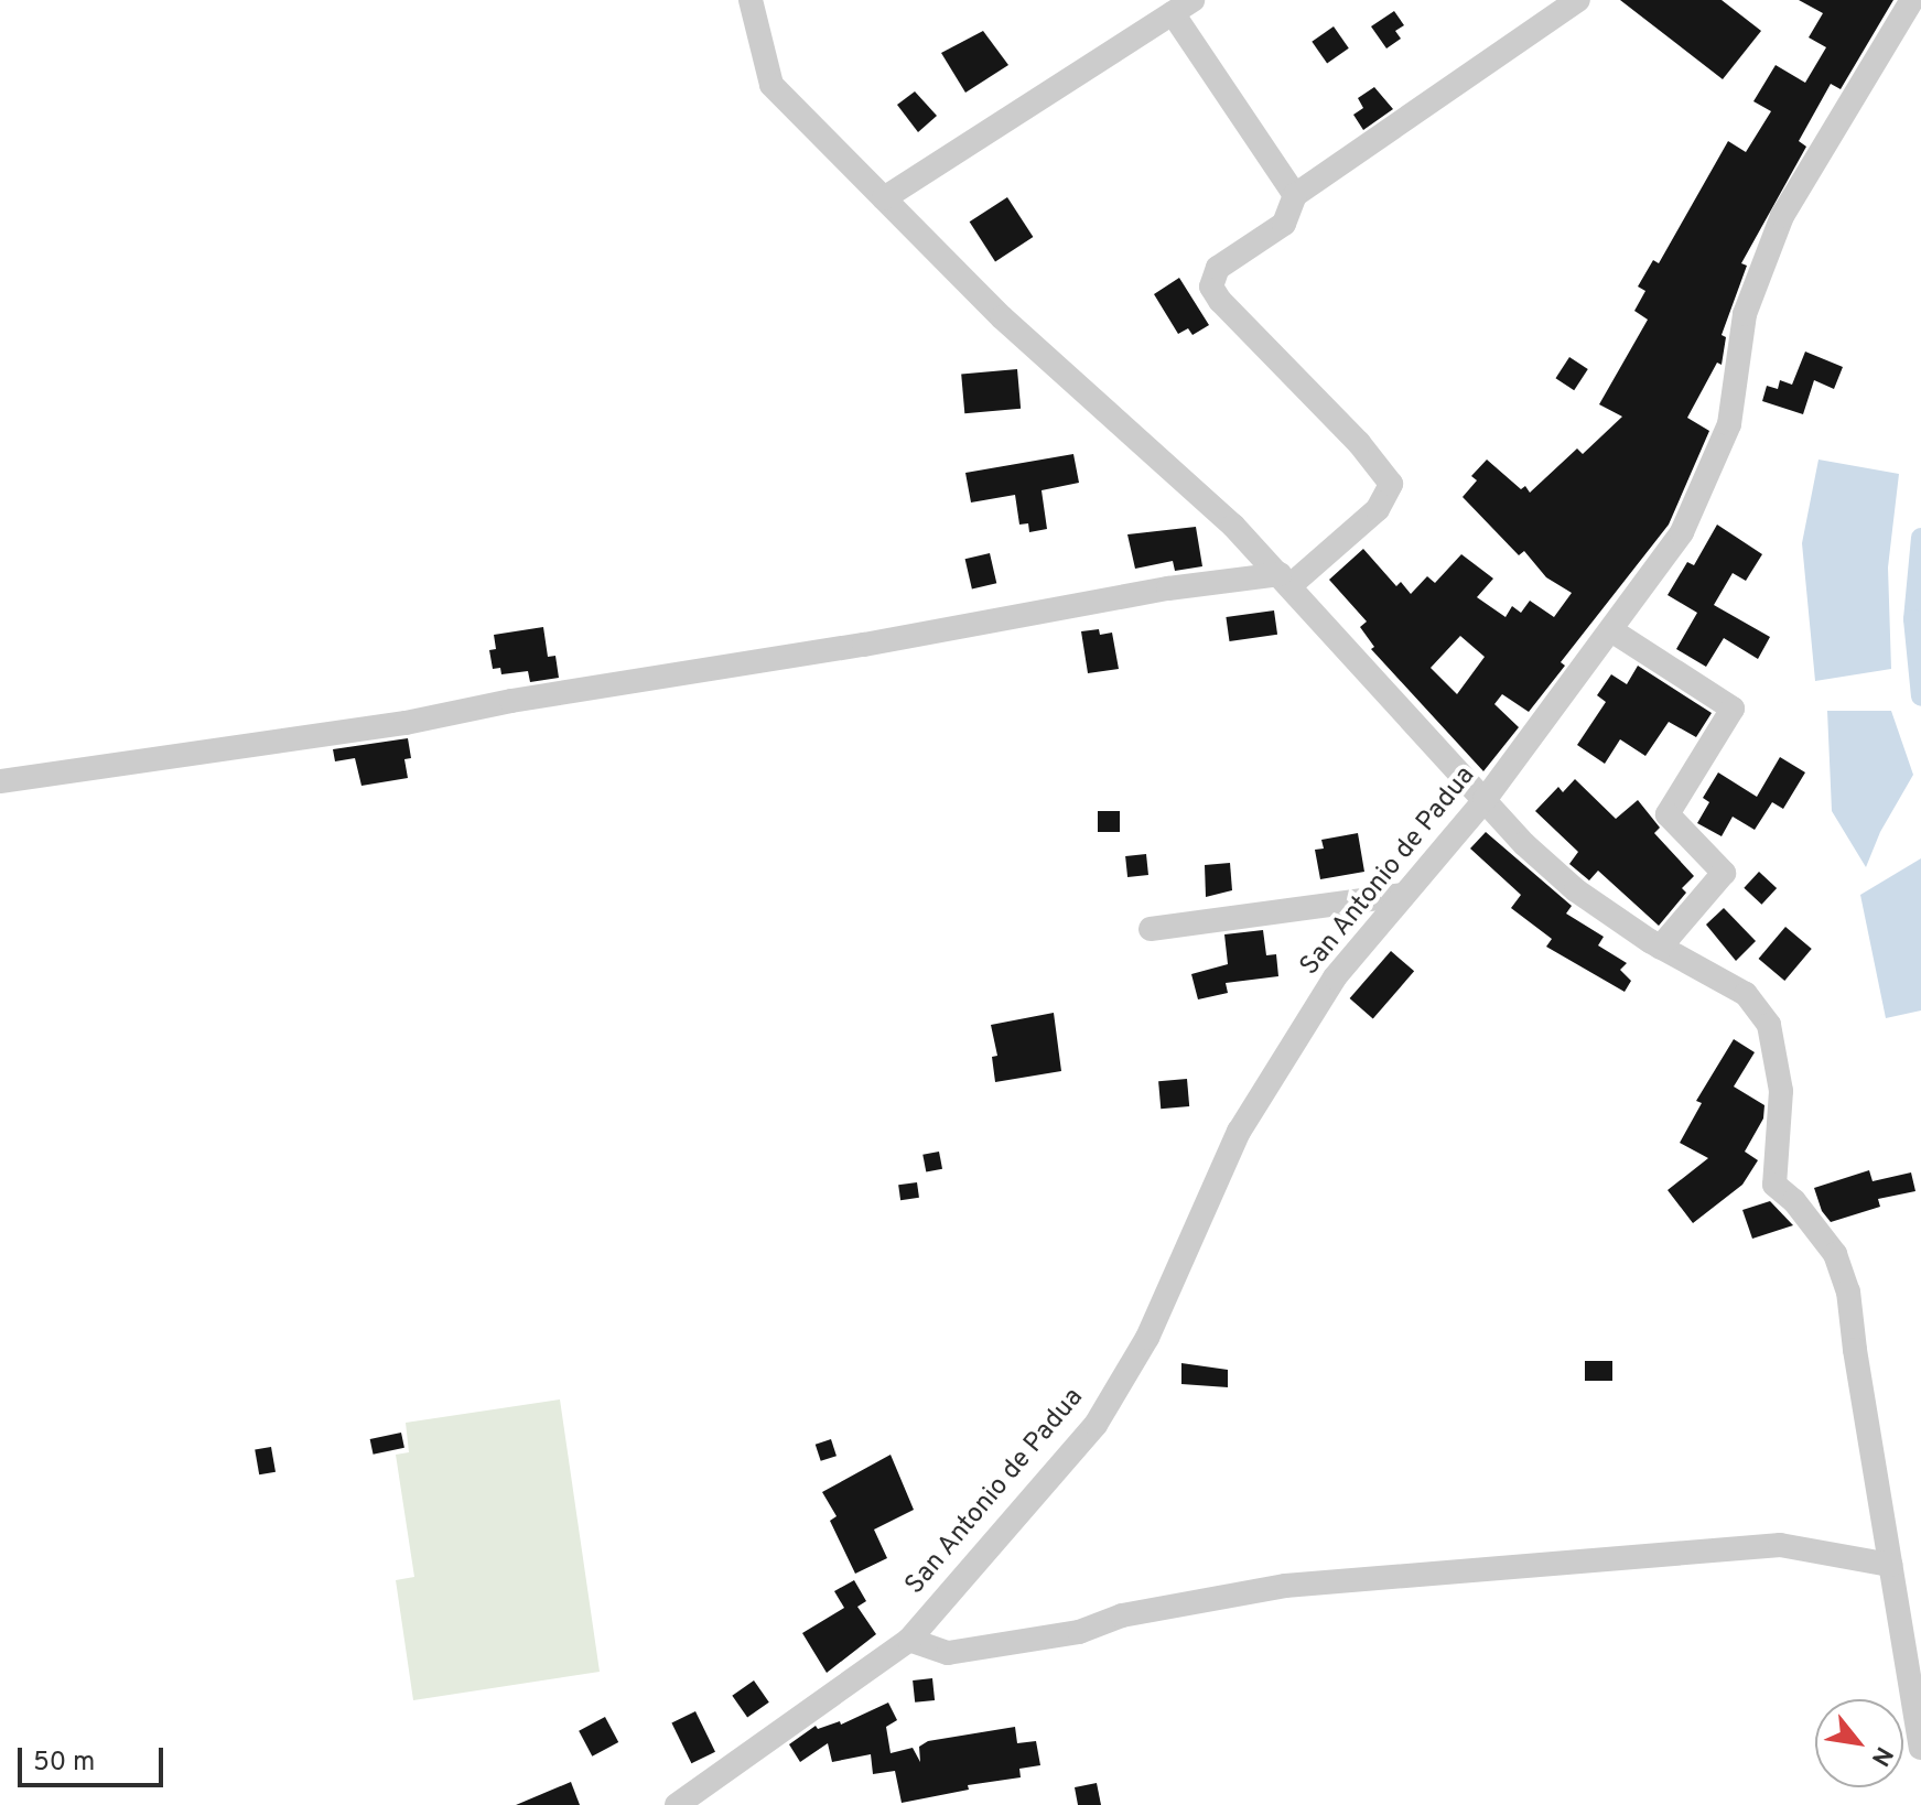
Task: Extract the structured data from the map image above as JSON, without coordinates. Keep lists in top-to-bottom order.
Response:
{
  "streets": {
    "street": ["San Antonio de Padua"]
  },
  "scale_bar": "50 m",
  "north": "bottom right"
}
